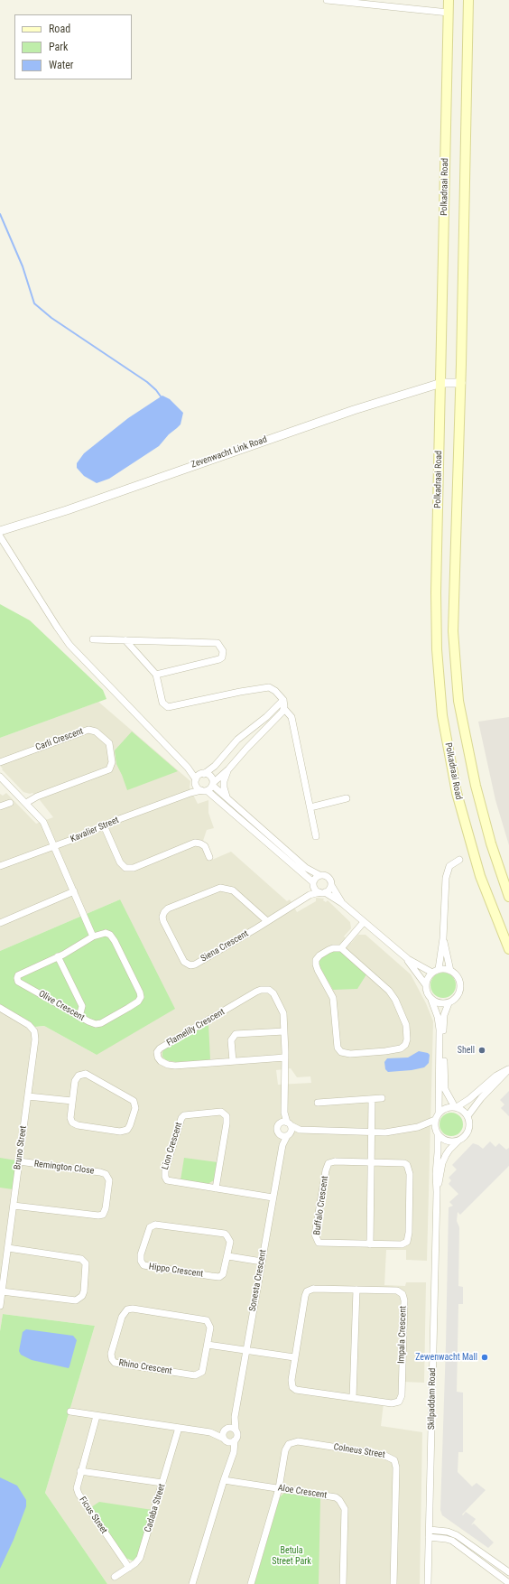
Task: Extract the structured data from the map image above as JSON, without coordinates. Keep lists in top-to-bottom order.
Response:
{
  "streets": {
    "main road": ["Polkadraai Road"],
    "street": [
      "Zevenwacht Link Road",
      "Carli Crescent",
      "Kavalier Street",
      "Siena Crescent",
      "Olive Crescent",
      "Flamelily Crescent",
      "Lion Crescent",
      "Bruno Street",
      "Remington Close",
      "Buffalo Crescent",
      "Hippo Crescent",
      "Sonesta Crescent",
      "Impala Crescent",
      "Rhino Crescent",
      "Skilpaddam Road",
      "Colneus Street",
      "Aloe Crescent",
      "Cadaba Street",
      "Ficus Street"
    ]
  },
  "crossings": [
    ["Polkadraai Road", "Zevenwacht Link Road"],
    ["Lion Crescent", "Sonesta Crescent"],
    ["Bruno Street", "Remington Close"],
    ["Colneus Street", "Aloe Crescent"],
    ["Cadaba Street", "Ficus Street"]
  ],
  "parks": ["Betula Street Park"],
  "places": ["Shell", "Zewenwacht Mall"],
  "legend": ["Road", "Park", "Water"]
}
